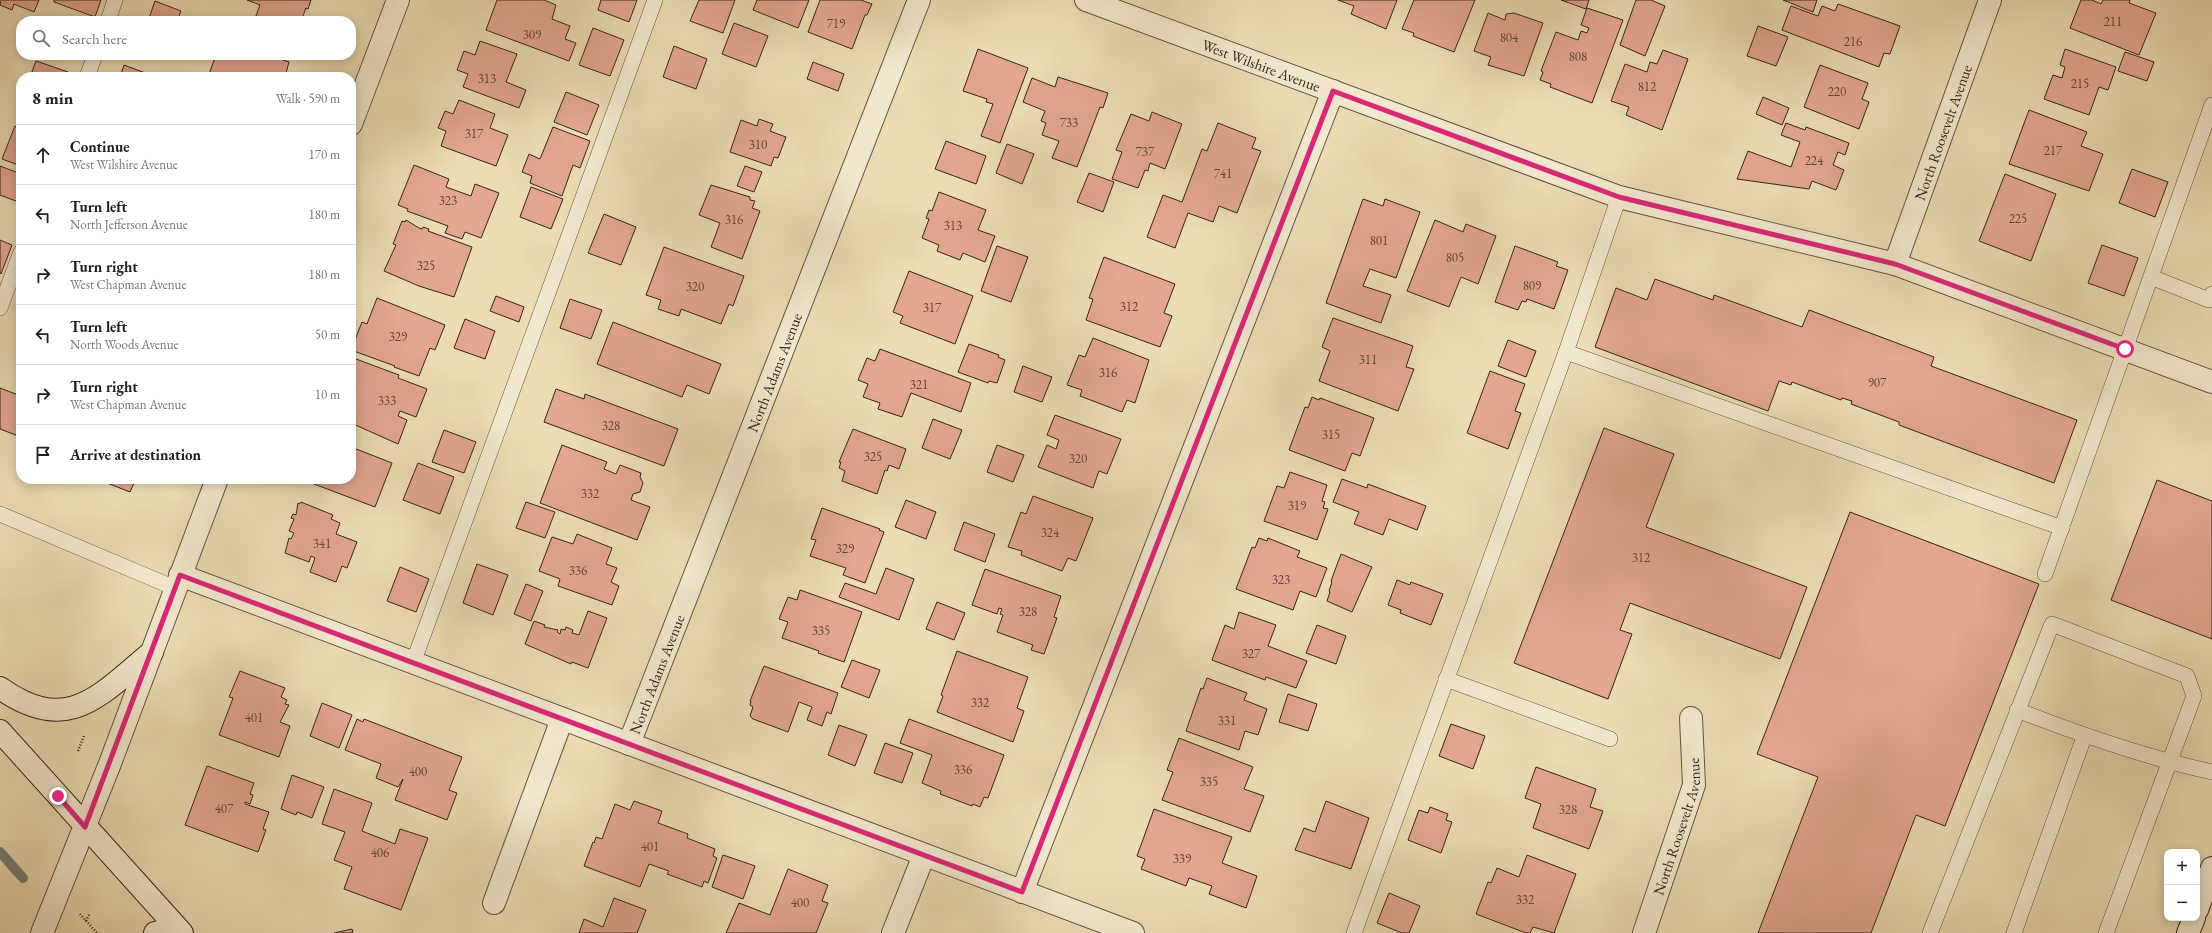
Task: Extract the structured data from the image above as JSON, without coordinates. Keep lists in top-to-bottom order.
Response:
{
  "streets": {
    "street": ["West Wilshire Avenue", "North Roosevelt Avenue", "North Adams Avenue"]
  },
  "crossings": [
    ["West Wilshire Avenue", "North Roosevelt Avenue"]
  ],
  "house_numbers": [
    "211",
    "719",
    "309",
    "804",
    "216",
    "808",
    "313",
    "215",
    "812",
    "220",
    "733",
    "317",
    "310",
    "217",
    "737",
    "224",
    "741",
    "323",
    "225",
    "316",
    "313",
    "801",
    "805",
    "325",
    "809",
    "320",
    "312",
    "317",
    "329",
    "311",
    "316",
    "907",
    "321",
    "333",
    "328",
    "315",
    "325",
    "320",
    "332",
    "319",
    "324",
    "341",
    "329",
    "312",
    "336",
    "323",
    "328",
    "335",
    "327",
    "332",
    "401",
    "331",
    "336",
    "400",
    "335",
    "407",
    "328",
    "401",
    "406",
    "339",
    "332",
    "400"
  ],
  "page": {
    "search": "Search here",
    "heading": ["8 min", "Walk · 590 m"],
    "list": [
      ["Continue", "West Wilshire Avenue", "170 m"],
      ["Turn left", "North Jefferson Avenue", "180 m"],
      ["Turn right", "West Chapman Avenue", "180 m"],
      ["Turn left", "North Woods Avenue", "50 m"],
      ["Turn right", "West Chapman Avenue", "10 m"],
      "Arrive at destination"
    ],
    "map_buttons": ["+", "−"]
  }
}
